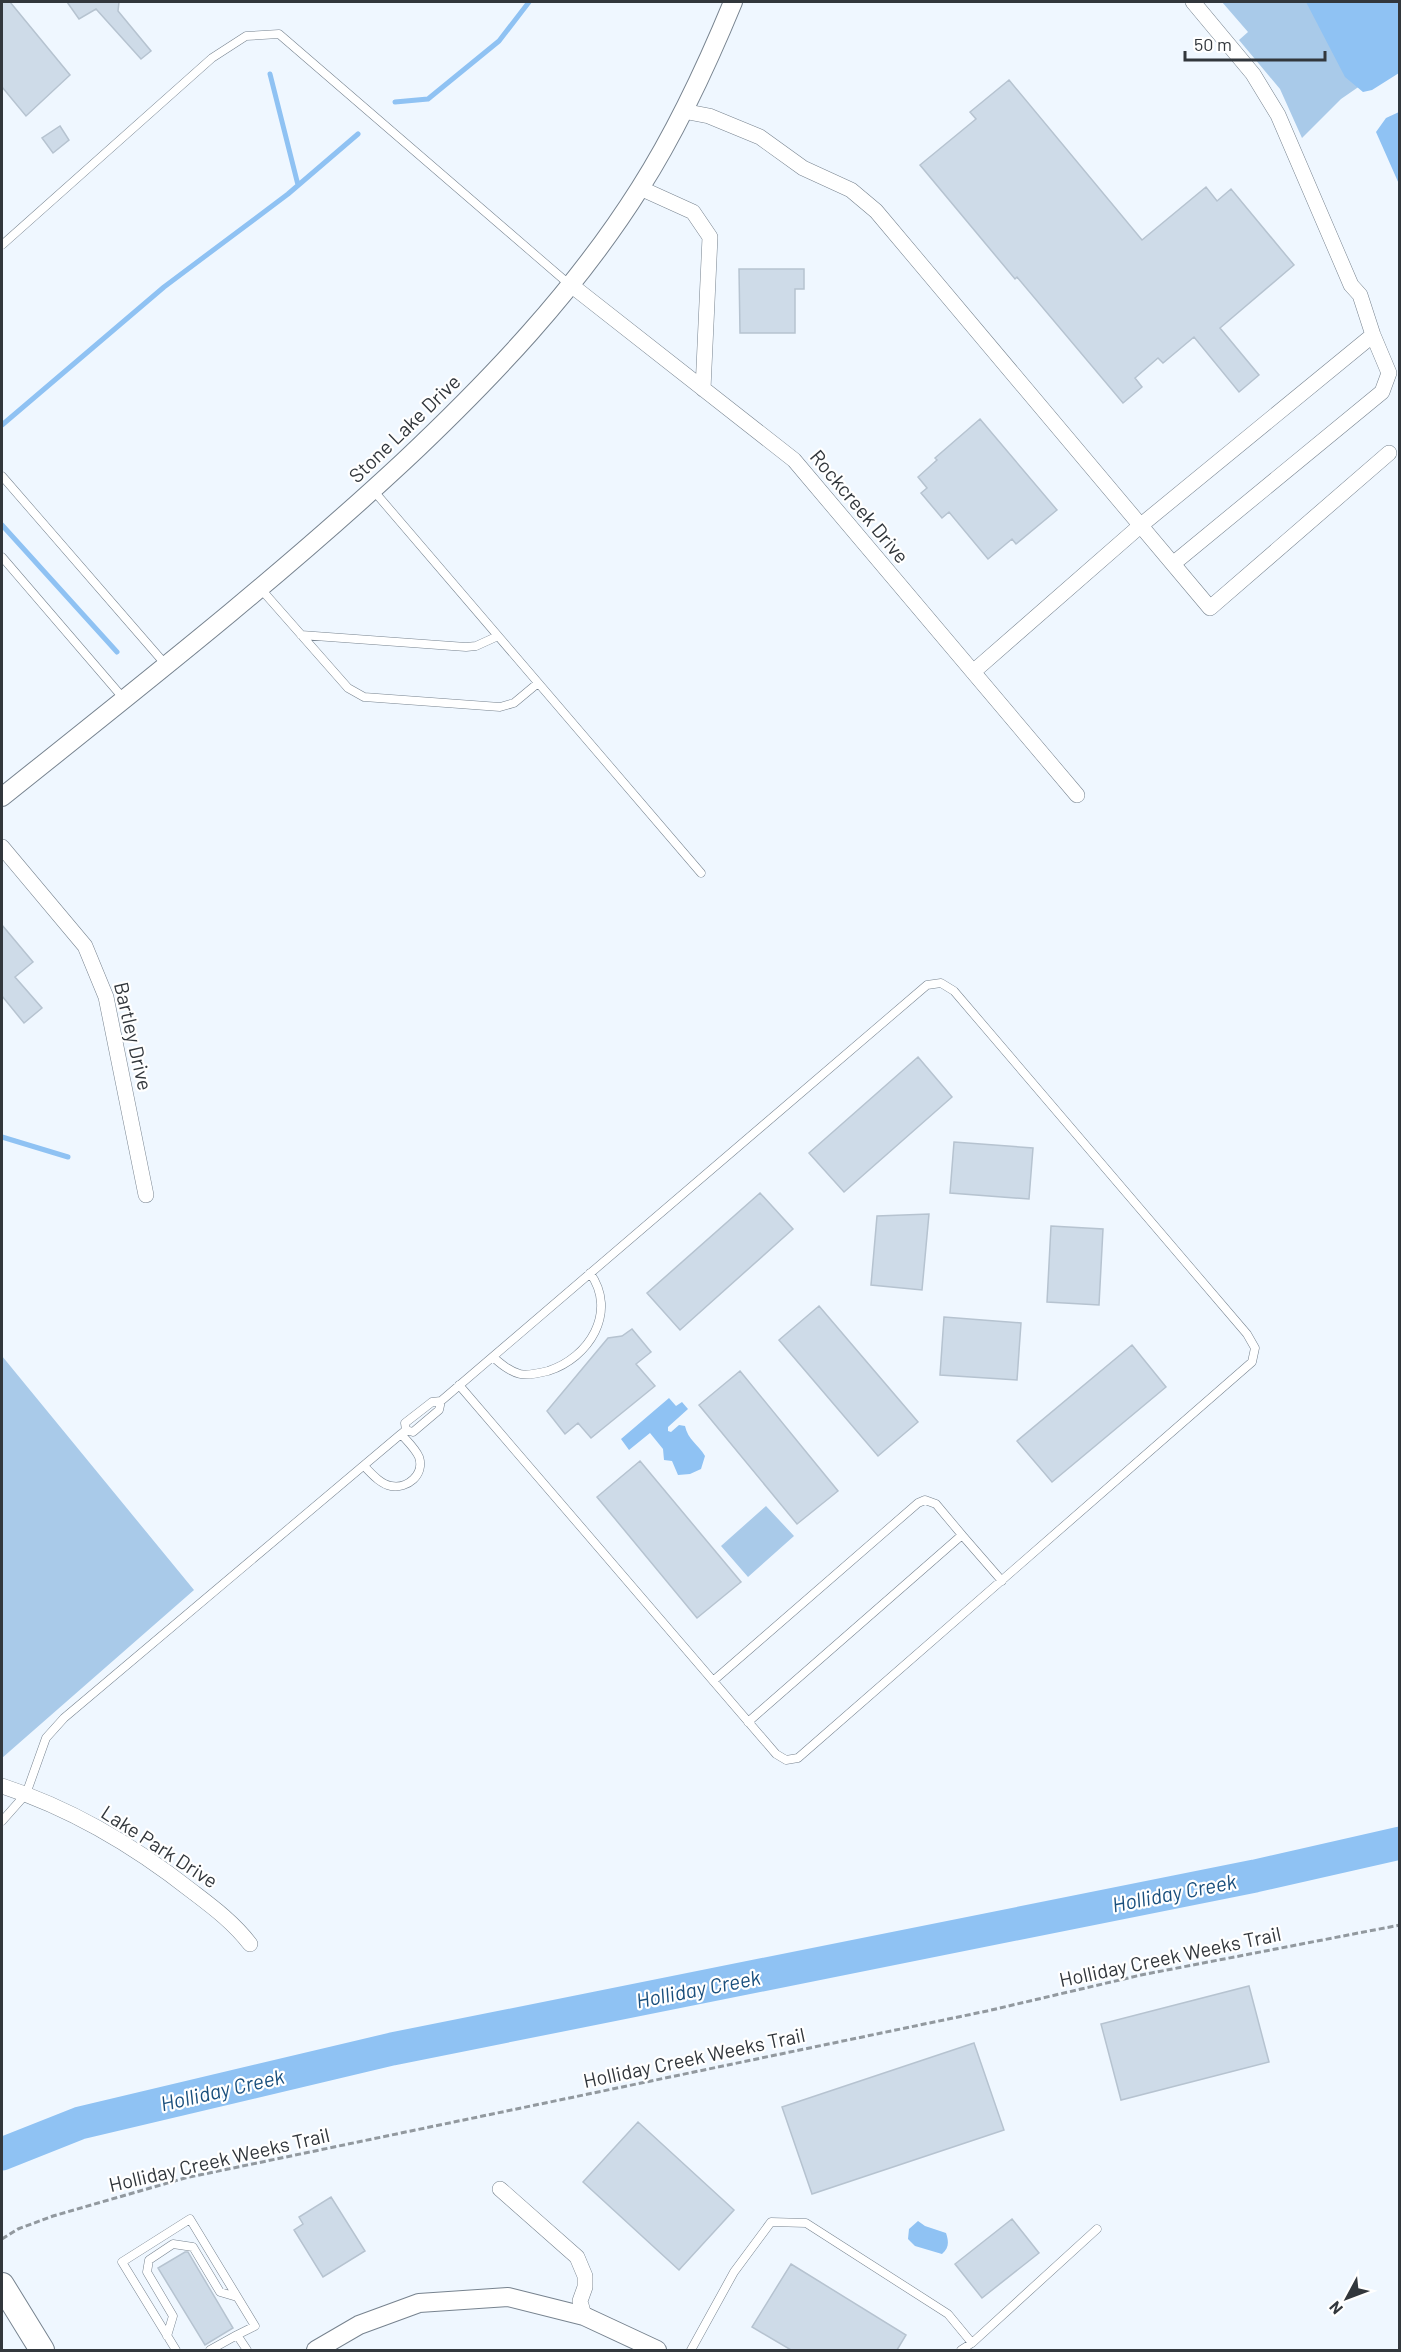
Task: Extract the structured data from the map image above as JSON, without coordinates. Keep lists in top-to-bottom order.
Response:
{
  "streets": {
    "street": [
      "Stone Lake Drive",
      "Rockcreek Drive",
      "Bartley Drive",
      "Lake Park Drive"
    ],
    "path": ["Holliday Creek Weeks Trail"]
  },
  "crossings": [
    ["Stone Lake Drive", "Rockcreek Drive"]
  ],
  "water": ["Holliday Creek"],
  "scale_bar": "50 m",
  "north": "bottom left"
}
